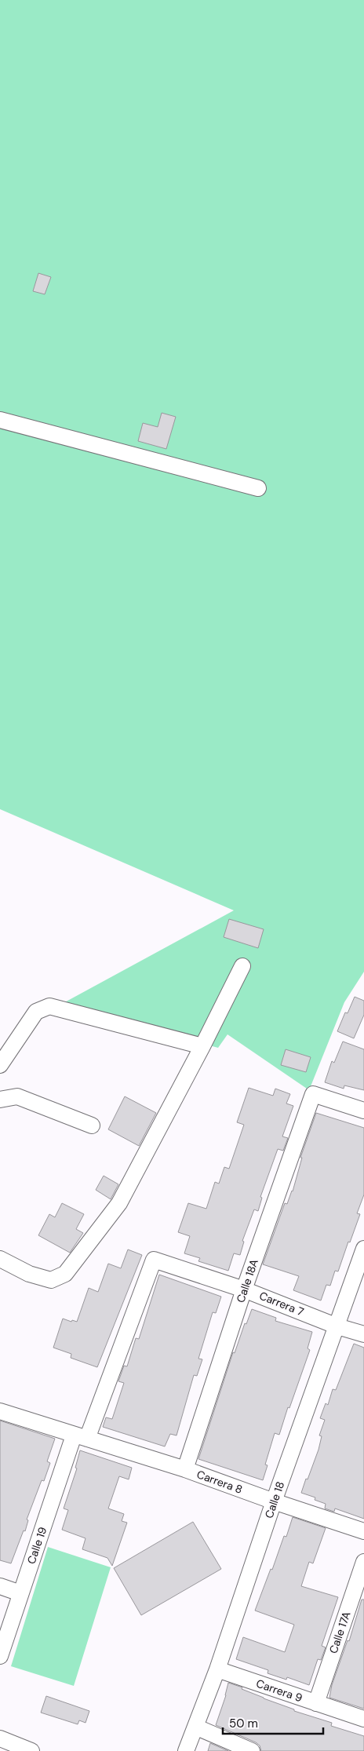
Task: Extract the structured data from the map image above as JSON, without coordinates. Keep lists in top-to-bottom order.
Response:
{
  "streets": {
    "street": [
      "Calle 18A",
      "Carrera 7",
      "Carrera 8",
      "Calle 18",
      "Calle 19",
      "Calle 17A",
      "Carrera 9"
    ]
  },
  "crossings": [
    ["Calle 18A", "Carrera 7"],
    ["Calle 18A", "Carrera 8"],
    ["Carrera 7", "Calle 18"],
    ["Carrera 7", "Calle 19"],
    ["Carrera 8", "Calle 18"],
    ["Carrera 8", "Calle 19"],
    ["Calle 18", "Carrera 9"],
    ["Calle 17A", "Carrera 9"]
  ],
  "scale_bar": "50 m"
}
